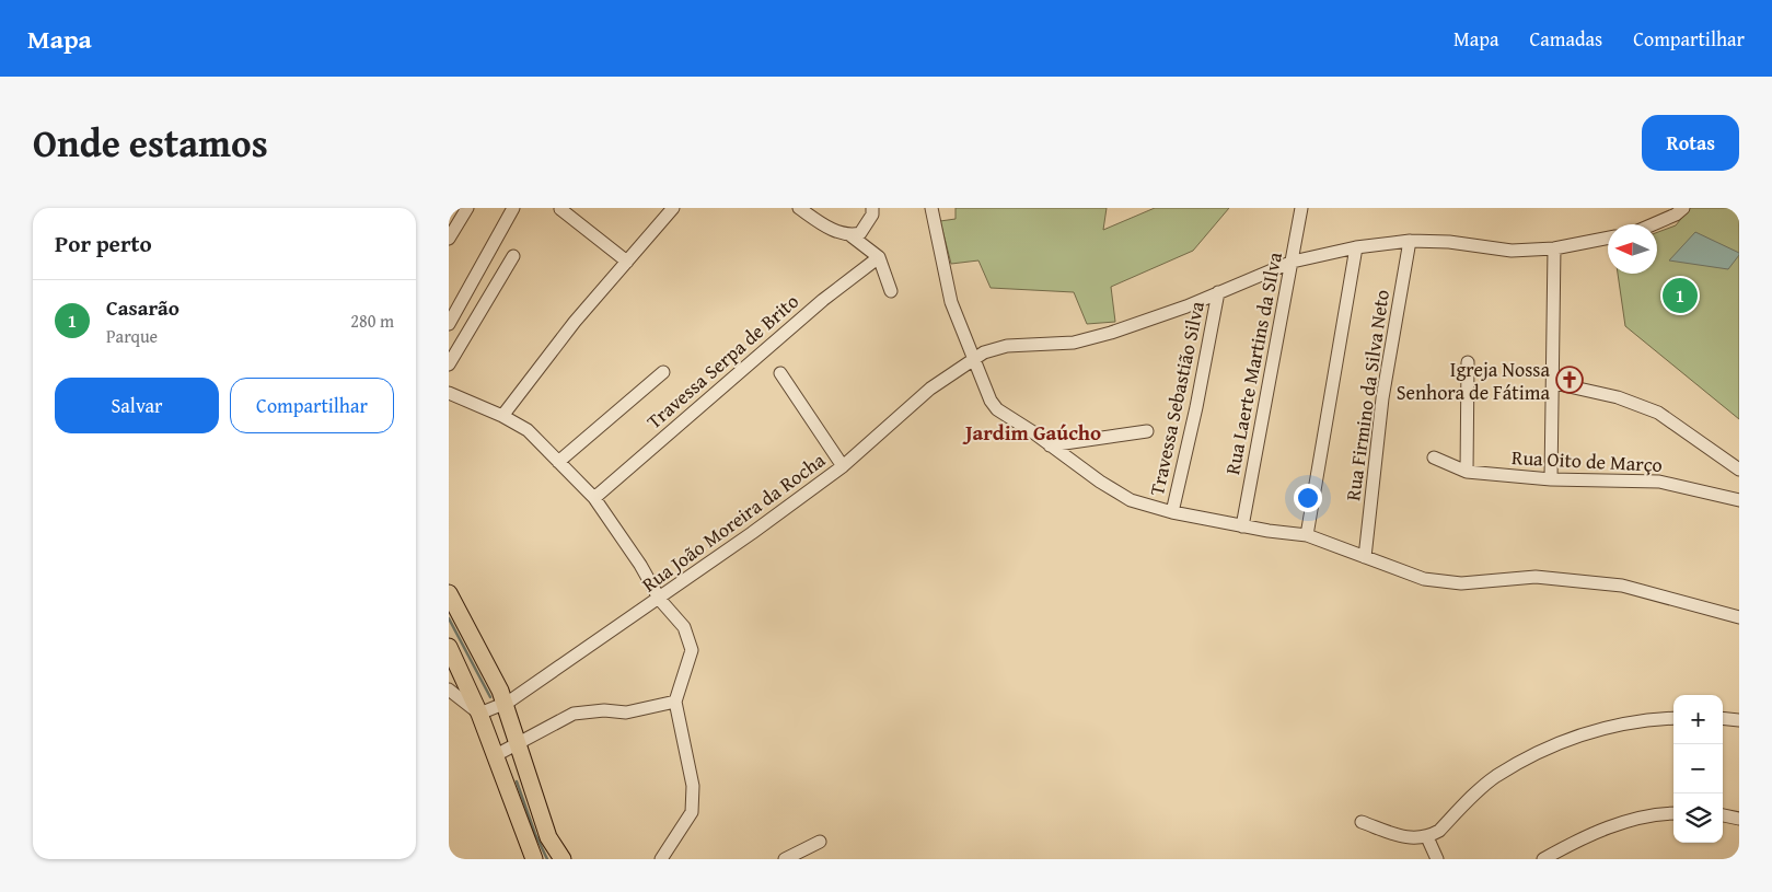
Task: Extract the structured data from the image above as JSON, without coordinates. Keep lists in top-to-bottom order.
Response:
{
  "streets": {
    "street": [
      "Travessa Serpa de Brito",
      "Rua Laerte Martins da SIlva",
      "Rua Firmino da Silva Neto",
      "Travessa Sebastião Silva",
      "Rua Oito de Março",
      "Rua João Moreira da Rocha"
    ]
  },
  "crossings": [
    ["Rua Laerte Martins da SIlva", "Rua João Moreira da Rocha"],
    ["Rua Firmino da Silva Neto", "Rua João Moreira da Rocha"],
    ["Travessa Sebastião Silva", "Rua João Moreira da Rocha"]
  ],
  "districts": ["Jardim Gaúcho"],
  "places": {
    "church": ["Igreja Nossa Senhora de Fátima"]
  },
  "north": "left",
  "page": {
    "header": "Mapa",
    "nav": ["Mapa", "Camadas", "Compartilhar"],
    "title": "Onde estamos",
    "buttons": [
      "Rotas",
      ["Salvar", "Compartilhar"]
    ],
    "heading": "Por perto",
    "pins": "1",
    "list": [
      {
        "mark": "1",
        "name": "Casarão",
        "note": "Parque",
        "value": "280 m"
      }
    ],
    "map_buttons": ["+", "−"]
  }
}
